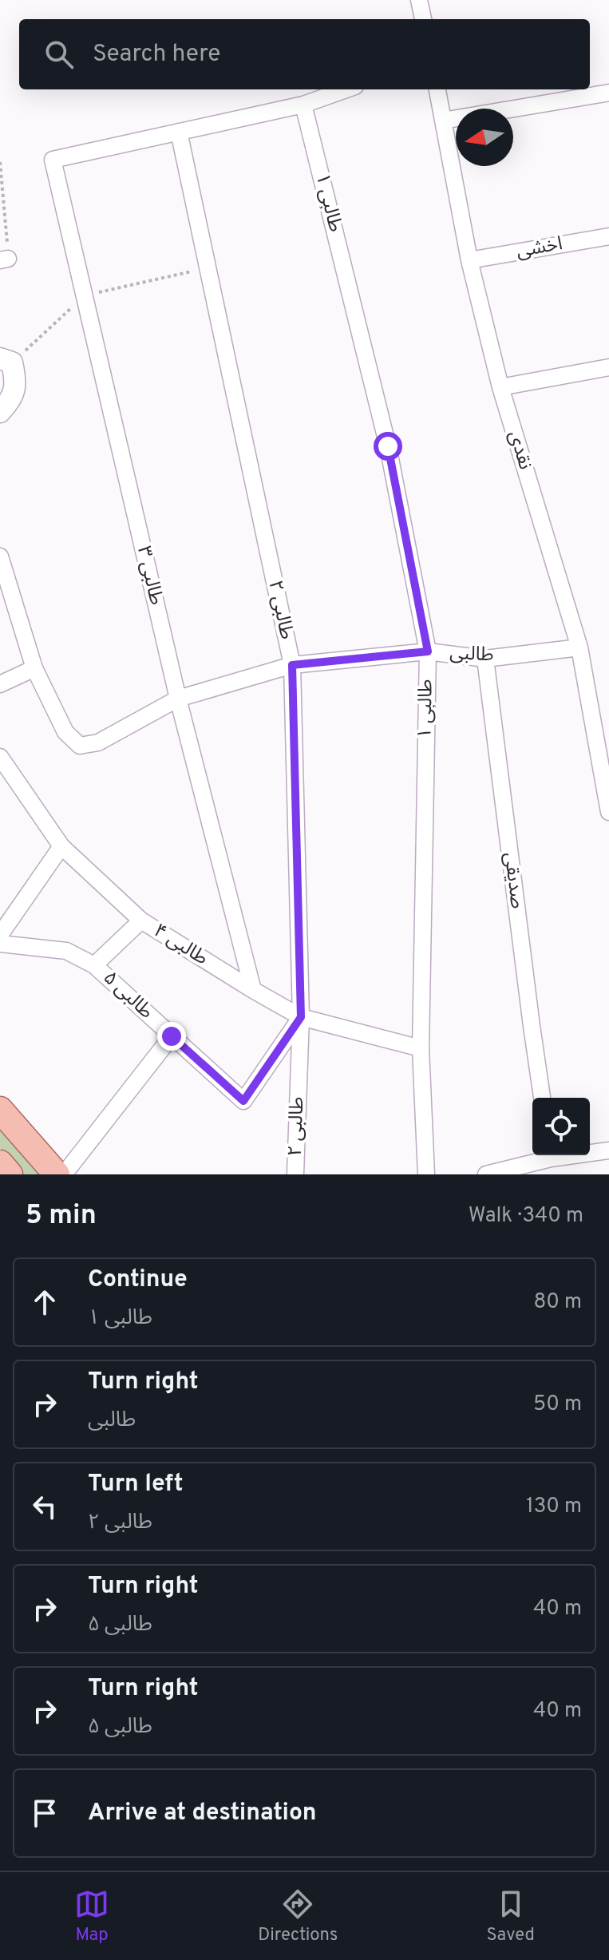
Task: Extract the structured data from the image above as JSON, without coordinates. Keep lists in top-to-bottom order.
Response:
{
  "streets": {
    "street": [
      "طالبی ۱",
      "اخشی",
      "نقدی",
      "طالبی ۳",
      "طالبی ۲",
      "طالبی",
      "صدیقی",
      "طالبی ۴",
      "طالبی ۵"
    ]
  },
  "crossings": [
    ["طالبی ۱", "طالبی"],
    ["طالبی ۱", "طالبی ۴"],
    ["اخشی", "نقدی"],
    ["نقدی", "طالبی"],
    ["طالبی ۳", "طالبی ۲"],
    ["طالبی ۳", "طالبی"],
    ["طالبی ۳", "طالبی ۴"],
    ["طالبی ۲", "طالبی"],
    ["طالبی ۲", "طالبی ۴"],
    ["طالبی ۲", "طالبی ۵"],
    ["طالبی", "صدیقی"],
    ["طالبی ۴", "طالبی ۵"]
  ],
  "north": "left",
  "page": {
    "search": "Search here",
    "heading": ["5 min", "Walk · 340 m"],
    "list": [
      ["Continue", "طالبی ۱", "80 m"],
      ["Turn right", "طالبی", "50 m"],
      ["Turn left", "طالبی ۲", "130 m"],
      ["Turn right", "طالبی ۵", "40 m"],
      ["Turn right", "طالبی ۵", "40 m"],
      "Arrive at destination"
    ],
    "nav": ["Map", "Directions", "Saved"]
  }
}
